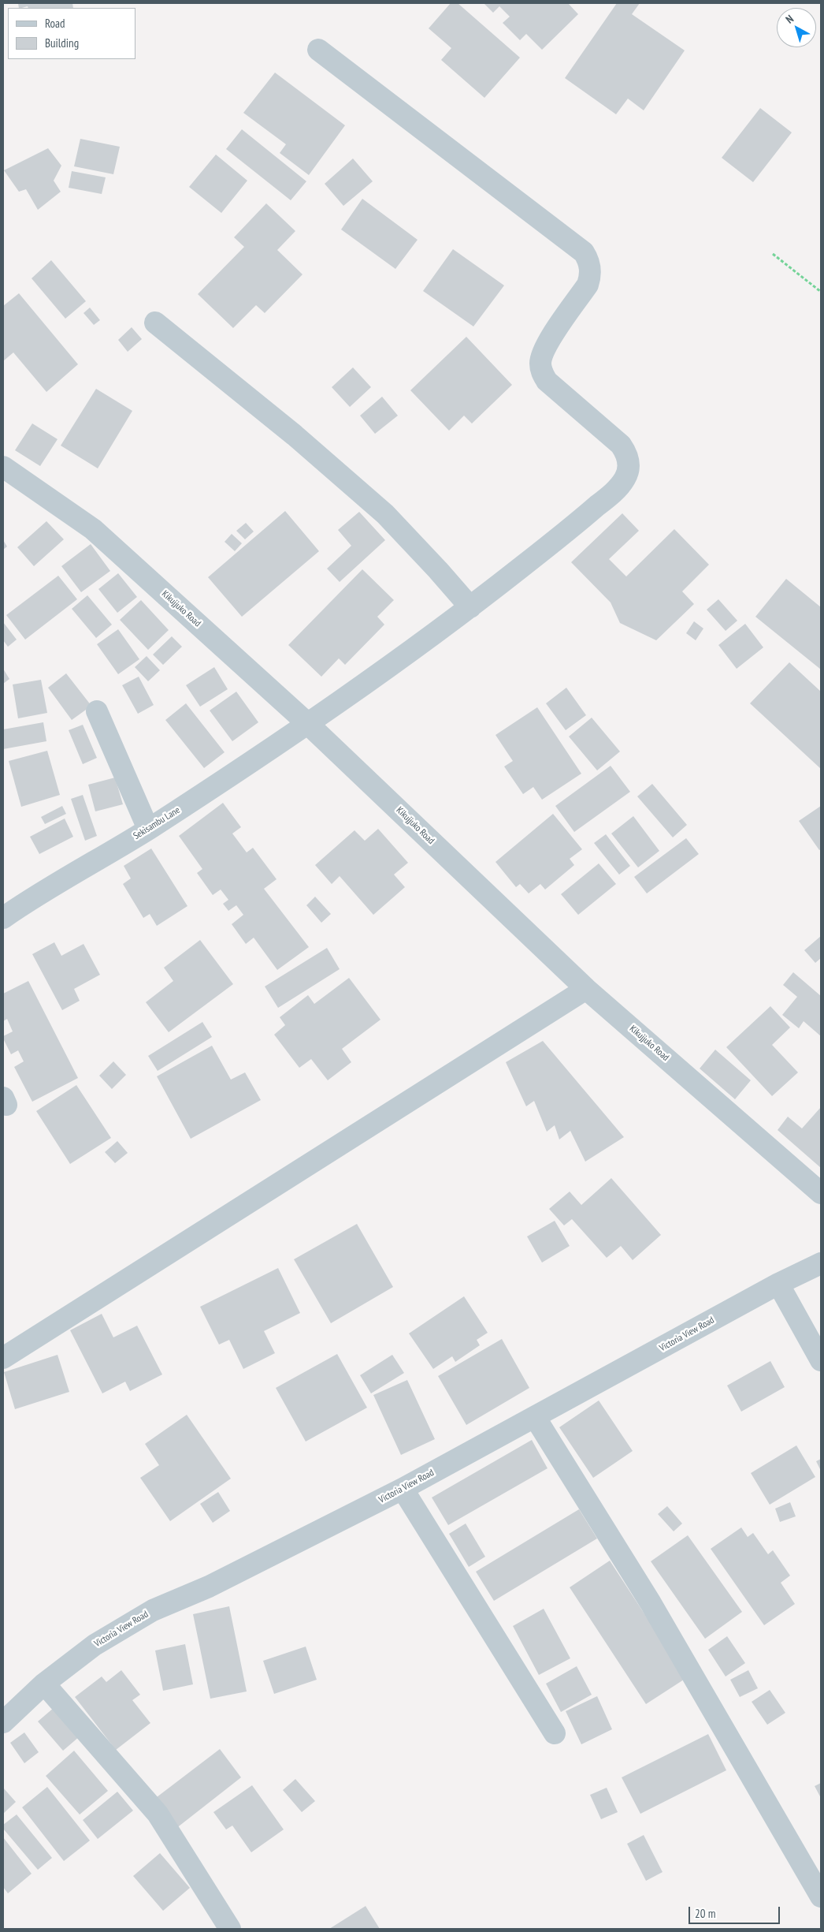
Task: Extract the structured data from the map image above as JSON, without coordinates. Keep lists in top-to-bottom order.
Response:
{
  "streets": {
    "street": ["Kikujjuko Road", "Sekisambu Lane", "Victoria View Road"]
  },
  "crossings": [
    ["Kikujjuko Road", "Sekisambu Lane"]
  ],
  "legend": ["Road", "Building"],
  "scale_bar": "20 m",
  "north": "top left"
}
